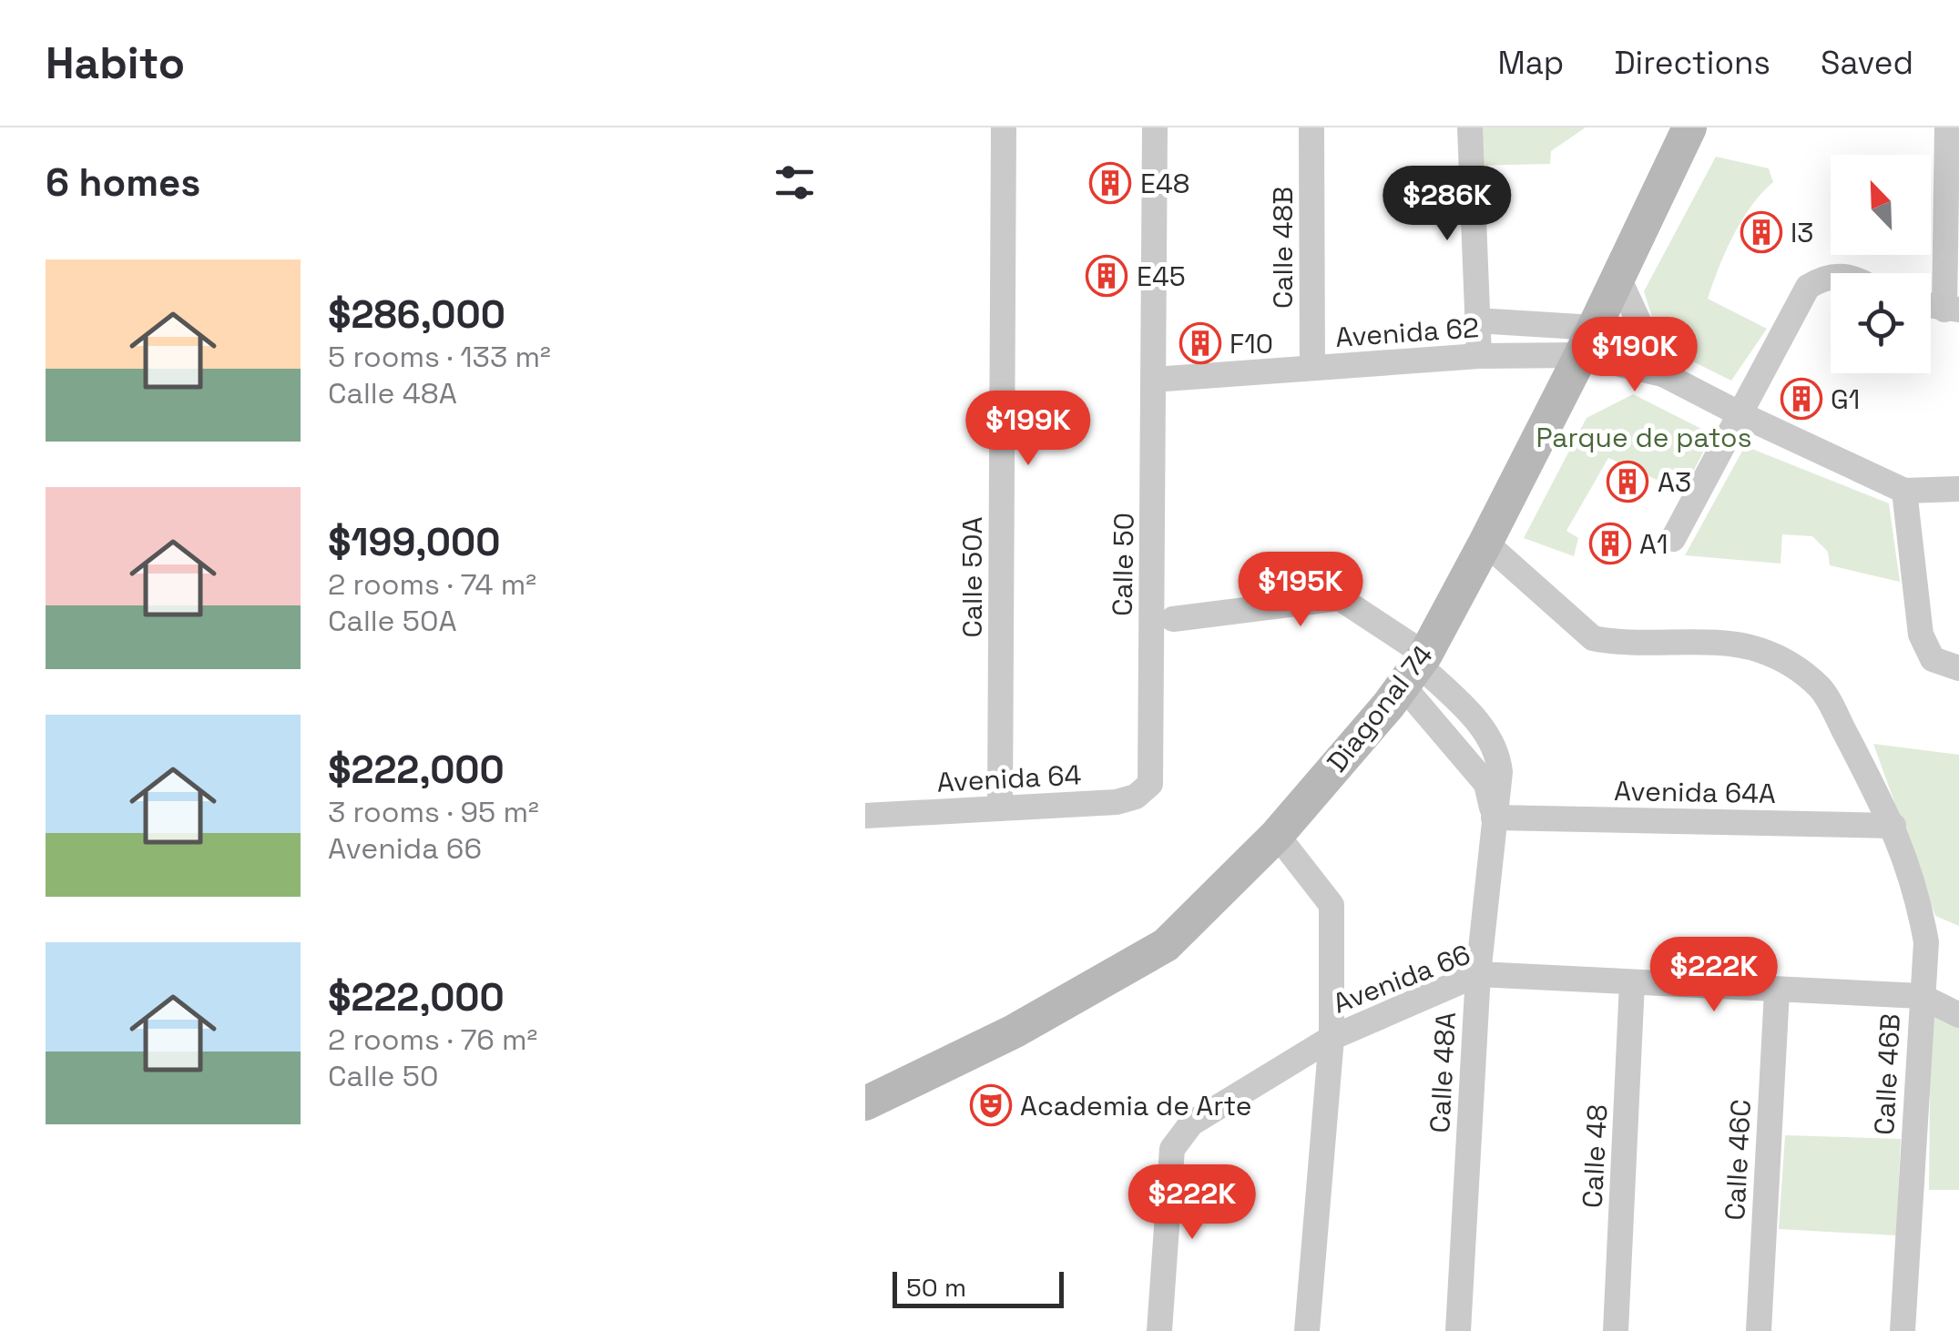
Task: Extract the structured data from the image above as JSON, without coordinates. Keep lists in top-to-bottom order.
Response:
{
  "streets": {
    "street": [
      "Calle 48B",
      "Avenida 62",
      "Calle 50",
      "Calle 50A",
      "Diagonal 74",
      "Avenida 64",
      "Avenida 64A",
      "Avenida 66",
      "Calle 48A",
      "Calle 46B",
      "Calle 48",
      "Calle 46C"
    ]
  },
  "crossings": [
    ["Calle 48B", "Avenida 62"],
    ["Avenida 62", "Calle 50"],
    ["Avenida 62", "Diagonal 74"],
    ["Calle 50", "Avenida 64"],
    ["Calle 50A", "Avenida 64"],
    ["Diagonal 74", "Calle 48A"],
    ["Avenida 64A", "Calle 48A"],
    ["Avenida 64A", "Calle 46B"],
    ["Avenida 66", "Calle 48A"],
    ["Avenida 66", "Calle 46B"],
    ["Avenida 66", "Calle 48"],
    ["Avenida 66", "Calle 46C"]
  ],
  "parks": ["Parque de patos"],
  "places": {
    "building": [
      "E48",
      "I3",
      "E45",
      "F10",
      "G1",
      "A3",
      "A1"
    ],
    "theatre": ["Academia de Arte"]
  },
  "scale_bar": "50 m",
  "north": "top left",
  "page": {
    "header": "Habito",
    "nav": ["Map", "Directions", "Saved"],
    "heading": "6 homes",
    "price": [
      "$286K",
      "$190K",
      "$199K",
      "$195K",
      "$222K",
      "$222K"
    ],
    "list": [
      {
        "name": "$286,000",
        "note": "5 rooms · 133 m² · Calle 48A"
      },
      {
        "name": "$199,000",
        "note": "2 rooms · 74 m² · Calle 50A"
      },
      {
        "name": "$222,000",
        "note": "3 rooms · 95 m² · Avenida 66"
      },
      {
        "name": "$222,000",
        "note": "2 rooms · 76 m² · Calle 50"
      }
    ],
    "scale": "50 m"
  }
}
